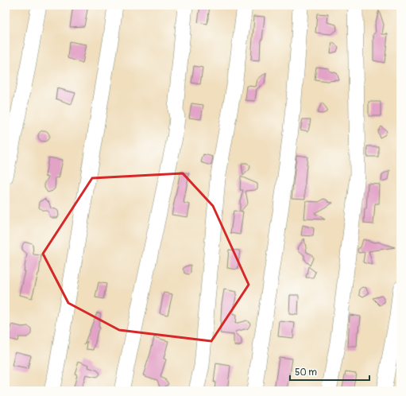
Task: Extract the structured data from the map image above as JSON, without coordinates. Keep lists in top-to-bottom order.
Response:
{
  "scale_bar": "50 m"
}
